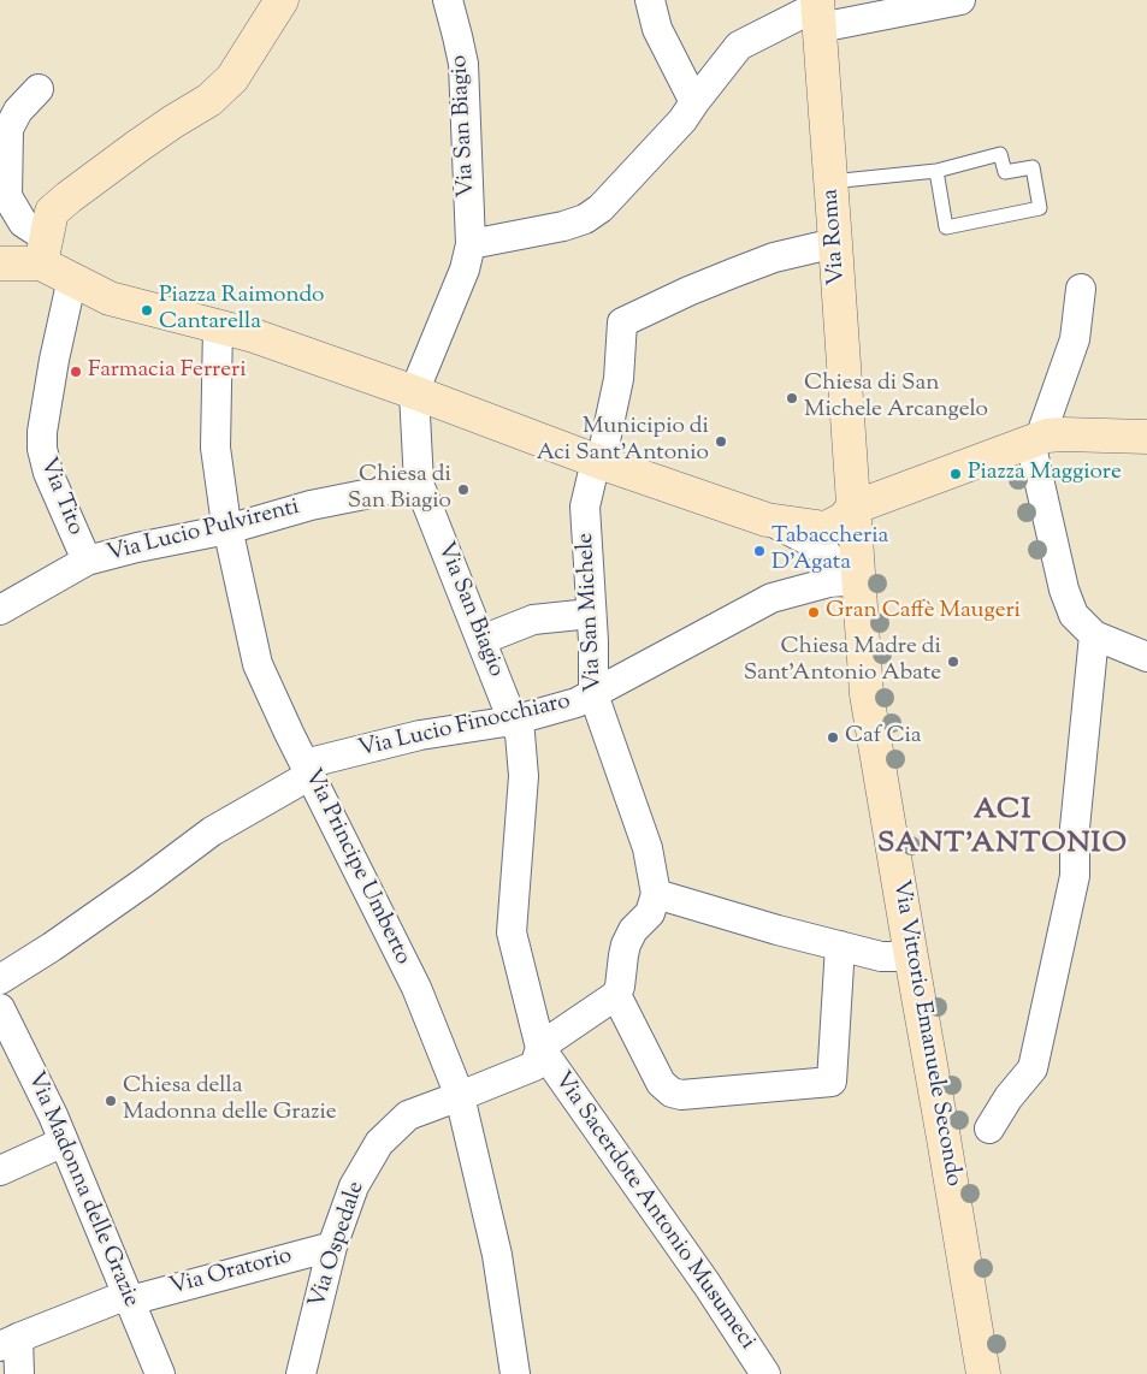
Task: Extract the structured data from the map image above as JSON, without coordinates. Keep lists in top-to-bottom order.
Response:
{
  "streets": {
    "street": [
      "Via San Biagio",
      "Via Roma",
      "Via Tito",
      "Via Lucio Pulvirenti",
      "Via San Michele",
      "Via Lucio Finocchiaro",
      "Via Principe Umberto",
      "Via Vittorio Emanuele Secondo",
      "Via Madonna delle Grazie",
      "Via Sacerdote Antonio Musumeci",
      "Via Ospedale",
      "Via Oratorio"
    ]
  },
  "crossings": [
    ["Via San Biagio", "Via Lucio Pulvirenti"],
    ["Via San Biagio", "Via Lucio Finocchiaro"],
    ["Via San Biagio", "Via Sacerdote Antonio Musumeci"],
    ["Via Roma", "Via San Michele"],
    ["Via Roma", "Via Lucio Finocchiaro"],
    ["Via Roma", "Via Vittorio Emanuele Secondo"],
    ["Via Tito", "Via Lucio Pulvirenti"],
    ["Via Lucio Pulvirenti", "Via Principe Umberto"],
    ["Via San Michele", "Via Lucio Finocchiaro"],
    ["Via Lucio Finocchiaro", "Via Principe Umberto"],
    ["Via Lucio Finocchiaro", "Via Vittorio Emanuele Secondo"],
    ["Via Principe Umberto", "Via Ospedale"],
    ["Via Madonna delle Grazie", "Via Oratorio"],
    ["Via Ospedale", "Via Oratorio"]
  ],
  "districts": ["ACI SANT'ANTONIO"],
  "places": [
    "Piazza Raimondo Cantarella",
    "Farmacia Ferreri",
    "Chiesa di San Michele Arcangelo",
    "Municipio di Aci Sant'Antonio",
    "Piazza Maggiore",
    "Chiesa di San Biagio",
    "Tabaccheria D'Agata",
    "Gran Caffè Maugeri",
    "Chiesa Madre di Sant'Antonio Abate",
    "Caf Cia",
    "Chiesa della Madonna delle Grazie"
  ]
}
